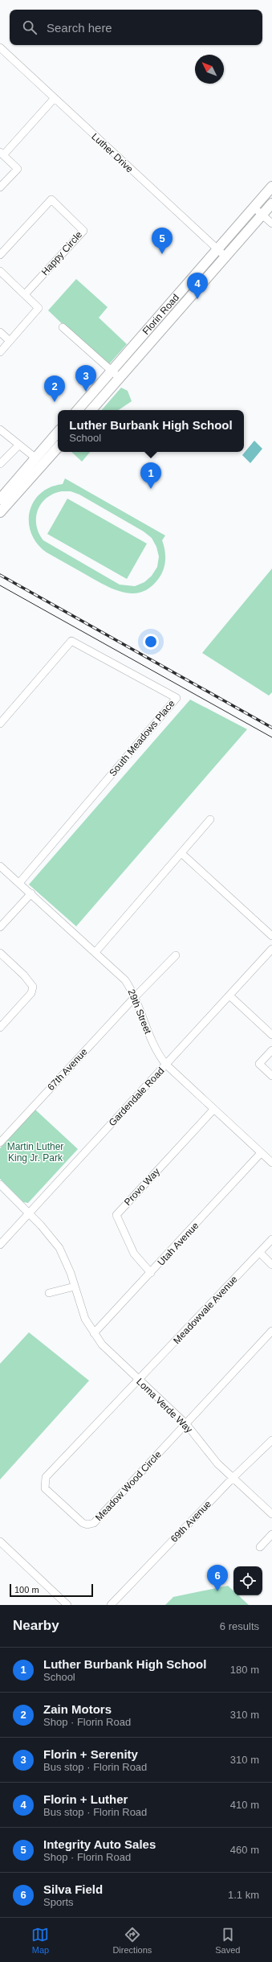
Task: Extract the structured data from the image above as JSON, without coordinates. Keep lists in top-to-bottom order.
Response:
{
  "streets": {
    "main road": ["Florin Road"],
    "street": [
      "Luther Drive",
      "Happy Circle",
      "South Meadows Place",
      "29th Street",
      "67th Avenue",
      "Gardendale Road",
      "Provo Way",
      "Utah Avenue",
      "Meadowvale Avenue",
      "Loma Verde Way",
      "Meadow Wood Circle",
      "69th Avenue"
    ]
  },
  "crossings": [
    ["Luther Drive", "Florin Road"],
    ["South Meadows Place", "29th Street"],
    ["29th Street", "67th Avenue"],
    ["29th Street", "Gardendale Road"],
    ["29th Street", "Provo Way"],
    ["29th Street", "Utah Avenue"],
    ["Gardendale Road", "Loma Verde Way"],
    ["Provo Way", "Utah Avenue"],
    ["Utah Avenue", "Loma Verde Way"],
    ["Meadowvale Avenue", "Loma Verde Way"],
    ["Meadowvale Avenue", "Meadow Wood Circle"],
    ["Loma Verde Way", "Meadow Wood Circle"],
    ["Loma Verde Way", "69th Avenue"]
  ],
  "parks": ["Martin Luther King Jr. Park"],
  "scale_bar": "100 m",
  "north": "top left",
  "page": {
    "search": "Search here",
    "pins": [
      "5",
      "4",
      "3",
      "2",
      "1",
      "6"
    ],
    "popup": ["Luther Burbank High School", "School"],
    "scale": "100 m",
    "heading": ["Nearby", "6 results"],
    "list": [
      {
        "mark": "1",
        "name": "Luther Burbank High School",
        "note": "School",
        "value": "180 m"
      },
      {
        "mark": "2",
        "name": "Zain Motors",
        "note": "Shop · Florin Road",
        "value": "310 m"
      },
      {
        "mark": "3",
        "name": "Florin + Serenity",
        "note": "Bus stop · Florin Road",
        "value": "310 m"
      },
      {
        "mark": "4",
        "name": "Florin + Luther",
        "note": "Bus stop · Florin Road",
        "value": "410 m"
      },
      {
        "mark": "5",
        "name": "Integrity Auto Sales",
        "note": "Shop · Florin Road",
        "value": "460 m"
      },
      {
        "mark": "6",
        "name": "Silva Field",
        "note": "Sports",
        "value": "1.1 km"
      }
    ],
    "nav": ["Map", "Directions", "Saved"]
  }
}
